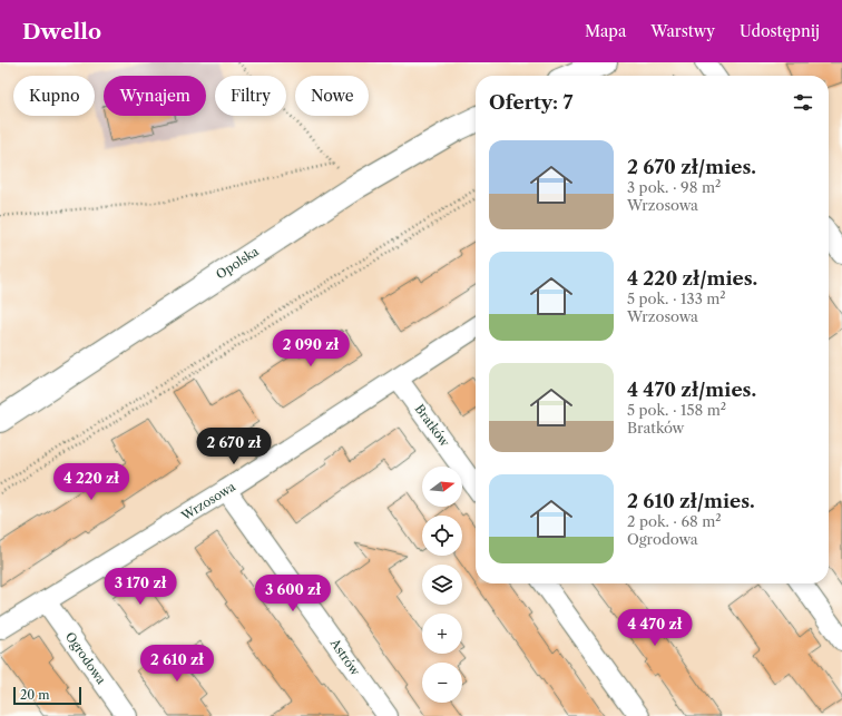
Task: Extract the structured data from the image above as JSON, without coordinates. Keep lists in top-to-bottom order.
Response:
{
  "streets": {
    "main road": ["Opolska"],
    "street": [
      "Bratków",
      "Wrzosowa",
      "Astrów",
      "Ogrodowa"
    ]
  },
  "crossings": [
    ["Bratków", "Wrzosowa"],
    ["Wrzosowa", "Astrów"],
    ["Wrzosowa", "Ogrodowa"]
  ],
  "scale_bar": "20 m",
  "north": "right",
  "page": {
    "header": "Dwello",
    "nav": ["Mapa", "Warstwy", "Udostępnij"],
    "chip": [
      "Kupno",
      "Wynajem",
      "Filtry",
      "Nowe"
    ],
    "heading": "Oferty: 7",
    "list": [
      {
        "name": "2 670 zł/mies.",
        "note": "3 pok. · 98 m² · Wrzosowa"
      },
      {
        "name": "4 220 zł/mies.",
        "note": "5 pok. · 133 m² · Wrzosowa"
      },
      {
        "name": "4 470 zł/mies.",
        "note": "5 pok. · 158 m² · Bratków"
      },
      {
        "name": "2 610 zł/mies.",
        "note": "2 pok. · 68 m² · Ogrodowa"
      }
    ],
    "price": [
      "2 090 zł",
      "2 670 zł",
      "4 220 zł",
      "3 170 zł",
      "3 600 zł",
      "4 470 zł",
      "2 610 zł"
    ],
    "map_buttons": ["+", "−"],
    "scale": "20 m"
  }
}
